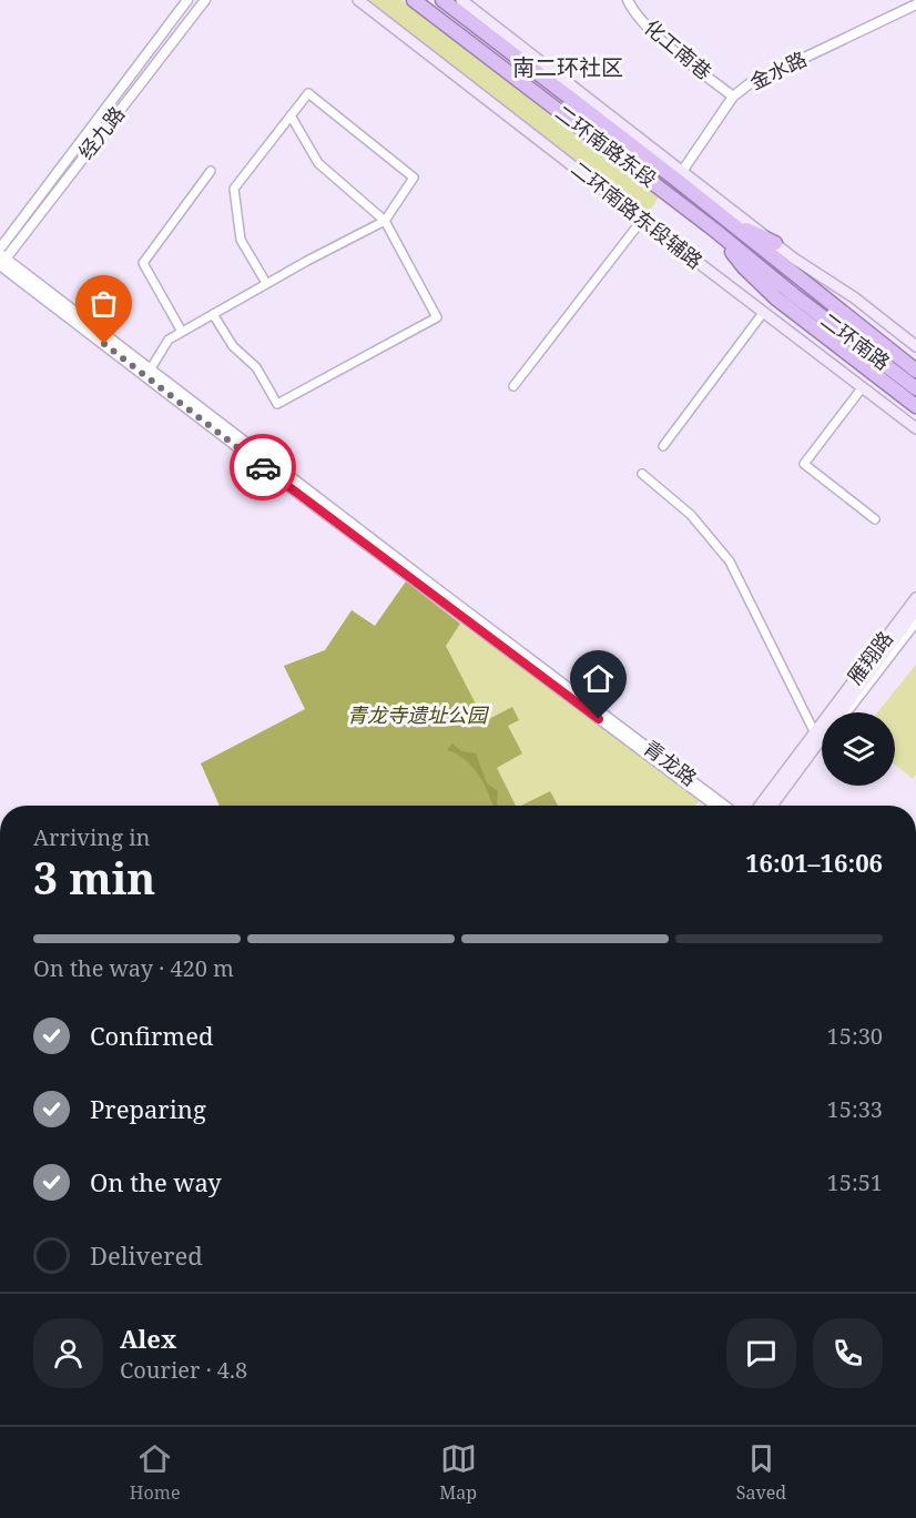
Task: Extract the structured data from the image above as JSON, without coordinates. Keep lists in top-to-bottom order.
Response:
{
  "streets": {
    "highway": ["二环南路东段", "二环南路"],
    "main road": ["二环南路东段辅路", "雁翔路"],
    "street": [
      "化工南巷",
      "金水路",
      "经九路",
      "青龙路"
    ]
  },
  "crossings": [
    ["化工南巷", "金水路"],
    ["金水路", "二环南路东段"],
    ["经九路", "青龙路"],
    ["二环南路东段", "二环南路"]
  ],
  "districts": ["南二环社区"],
  "parks": ["青龙寺遗址公园"],
  "page": {
    "heading": ["3 min", "Arriving in", "16:01–16:06"],
    "panel": ["Alex", "Courier · 4.8"],
    "bar": "On the way · 420 m",
    "list": [
      ["Confirmed", "15:30"],
      ["Preparing", "15:33"],
      ["On the way", "15:51"],
      "Delivered"
    ],
    "tabs": ["Home", "Map", "Saved"]
  }
}
